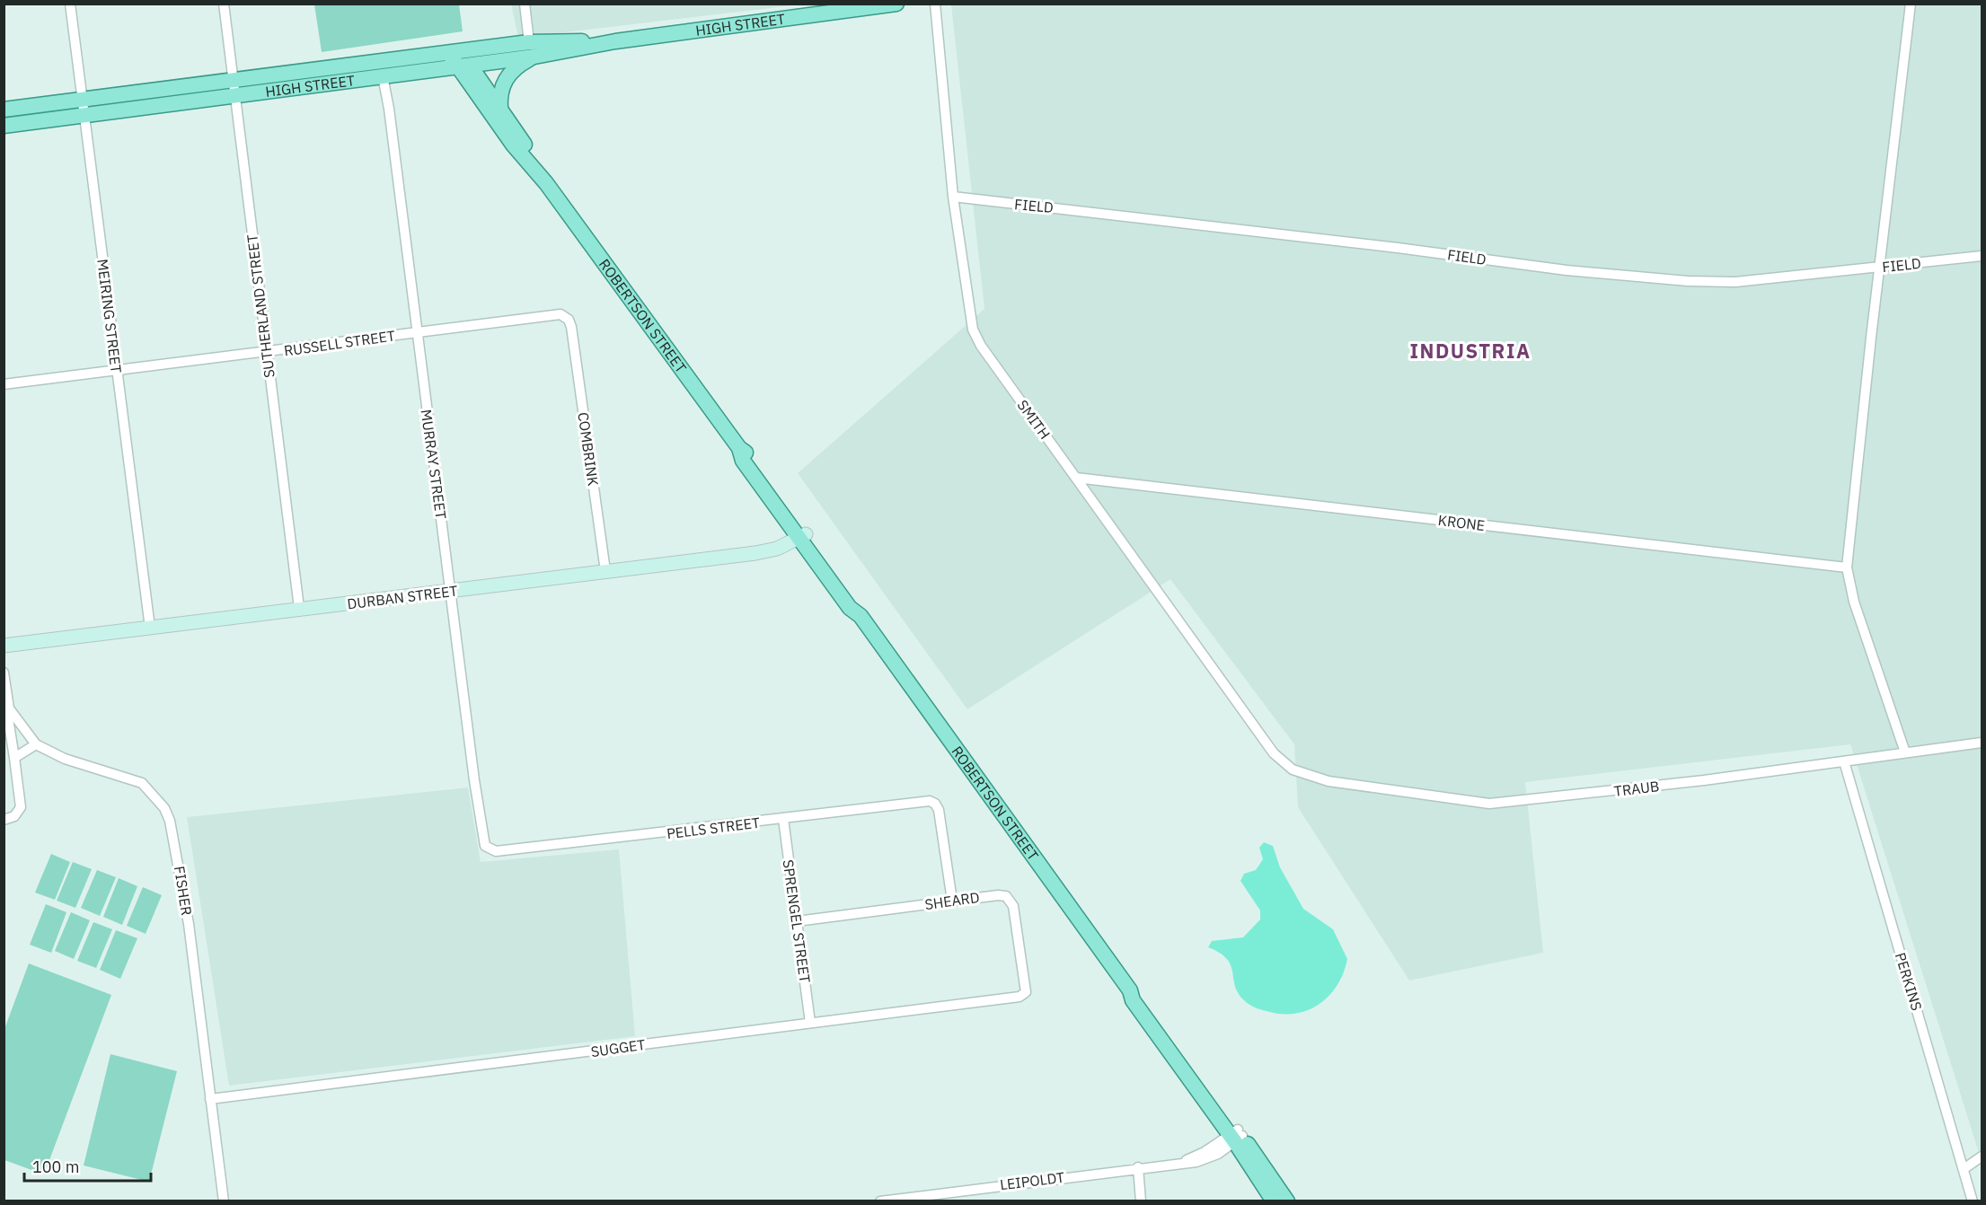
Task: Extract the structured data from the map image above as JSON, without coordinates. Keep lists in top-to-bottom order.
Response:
{
  "streets": {
    "main road": ["HIGH STREET", "ROBERTSON STREET"],
    "street": [
      "FIELD",
      "SUTHERLAND STREET",
      "MEIRING STREET",
      "RUSSELL STREET",
      "SMITH",
      "COMBRINK",
      "MURRAY STREET",
      "KRONE",
      "DURBAN STREET",
      "TRAUB",
      "PELLS STREET",
      "FISHER",
      "SHEARD",
      "SPRENGEL STREET",
      "PERKINS",
      "SUGGET",
      "LEIPOLDT"
    ]
  },
  "crossings": [
    ["HIGH STREET", "SUTHERLAND STREET"],
    ["HIGH STREET", "ROBERTSON STREET"],
    ["HIGH STREET", "MEIRING STREET"],
    ["HIGH STREET", "MURRAY STREET"],
    ["FIELD", "SMITH"],
    ["SUTHERLAND STREET", "RUSSELL STREET"],
    ["SUTHERLAND STREET", "DURBAN STREET"],
    ["ROBERTSON STREET", "DURBAN STREET"],
    ["ROBERTSON STREET", "LEIPOLDT"],
    ["MEIRING STREET", "RUSSELL STREET"],
    ["MEIRING STREET", "DURBAN STREET"],
    ["RUSSELL STREET", "COMBRINK"],
    ["RUSSELL STREET", "MURRAY STREET"],
    ["SMITH", "KRONE"],
    ["SMITH", "TRAUB"],
    ["COMBRINK", "DURBAN STREET"],
    ["MURRAY STREET", "DURBAN STREET"],
    ["MURRAY STREET", "PELLS STREET"],
    ["TRAUB", "PERKINS"],
    ["PELLS STREET", "SHEARD"],
    ["PELLS STREET", "SPRENGEL STREET"],
    ["FISHER", "SUGGET"],
    ["SHEARD", "SPRENGEL STREET"],
    ["SHEARD", "SUGGET"],
    ["SPRENGEL STREET", "SUGGET"]
  ],
  "districts": ["INDUSTRIA"],
  "scale_bar": "100 m"
}
